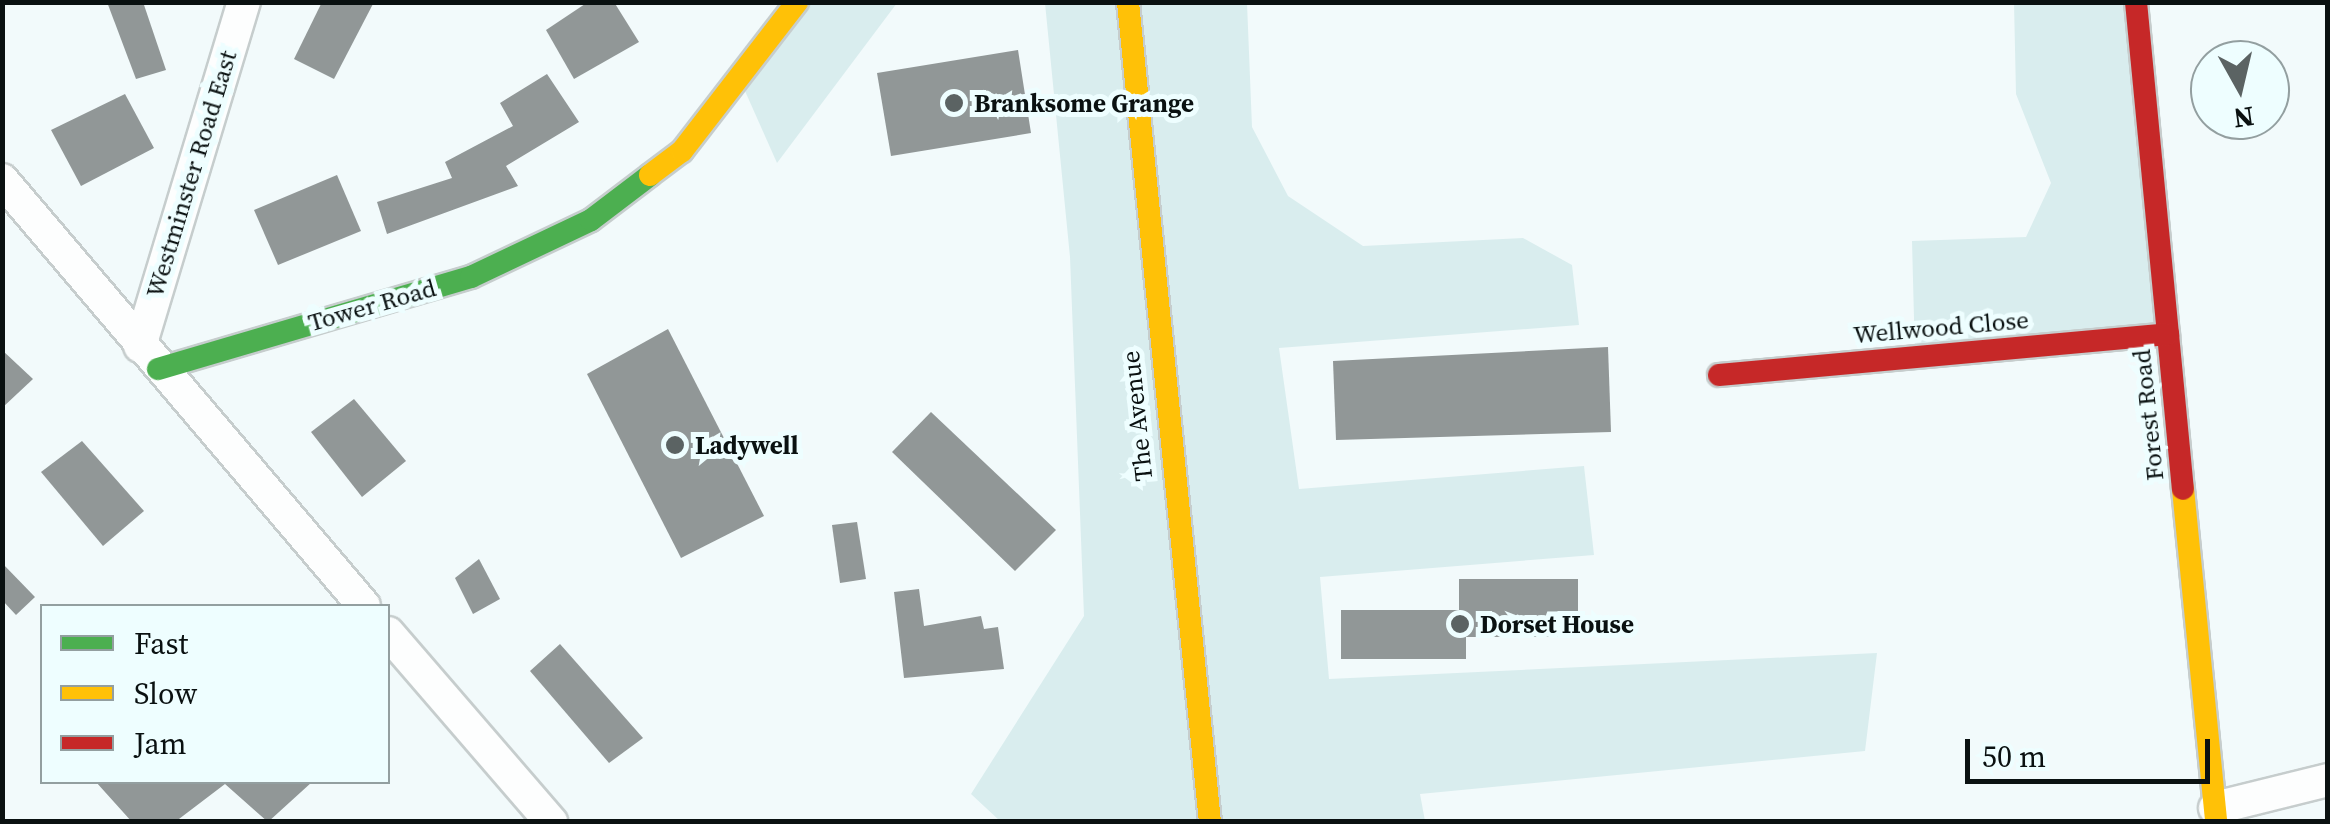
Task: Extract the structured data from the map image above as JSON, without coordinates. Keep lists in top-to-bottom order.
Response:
{
  "streets": {
    "street": [
      "Westminster Road East",
      "Tower Road",
      "Wellwood Close",
      "Forest Road",
      "The Avenue"
    ]
  },
  "crossings": [
    ["Westminster Road East", "Tower Road"],
    ["Wellwood Close", "Forest Road"]
  ],
  "places": ["Branksome Grange", "Ladywell", "Dorset House"],
  "legend": ["Fast", "Slow", "Jam"],
  "scale_bar": "50 m",
  "north": "bottom"
}
